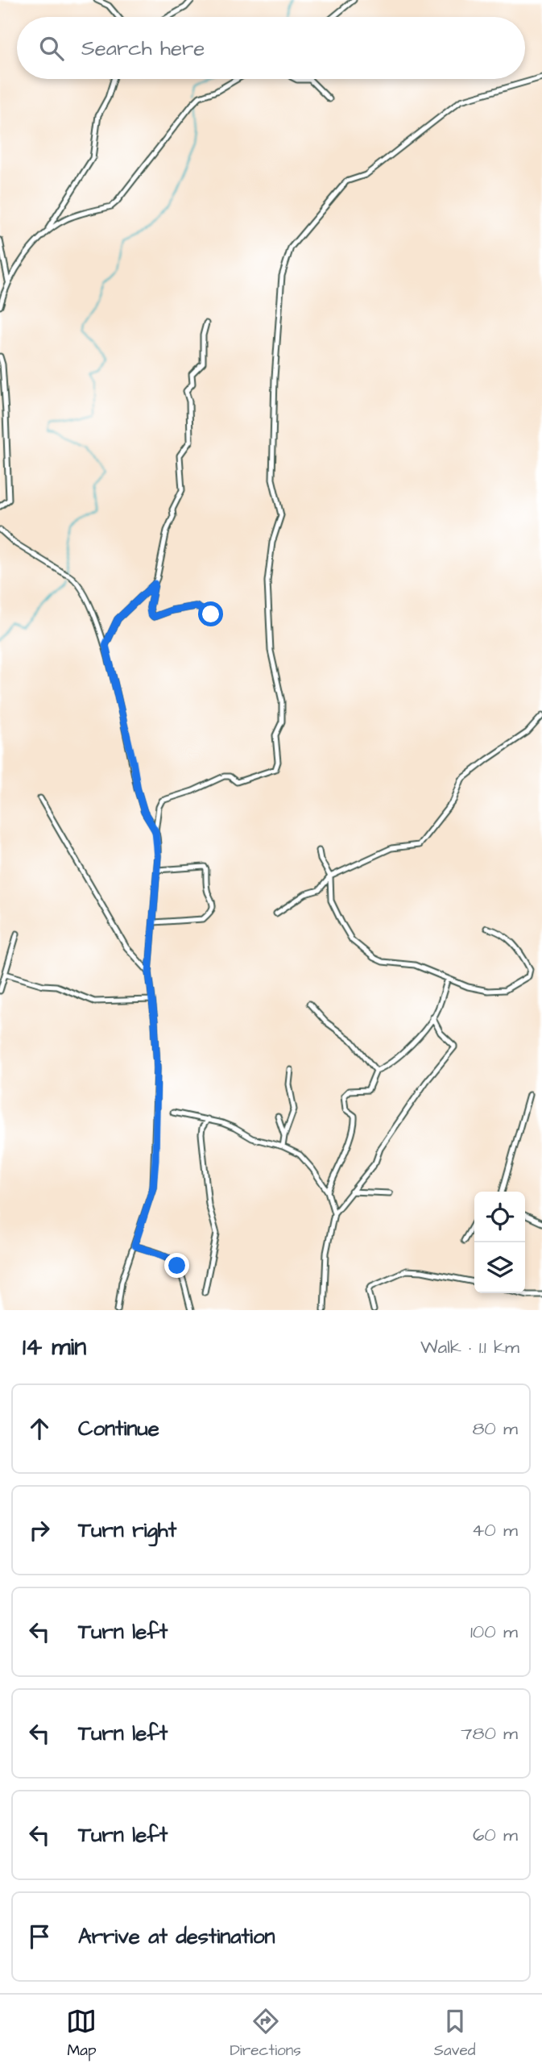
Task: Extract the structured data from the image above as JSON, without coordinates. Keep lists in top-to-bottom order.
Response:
{
  "page": {
    "search": "Search here",
    "heading": ["14 min", "Walk · 1.1 km"],
    "list": [
      ["Continue", "80 m"],
      ["Turn right", "40 m"],
      ["Turn left", "100 m"],
      ["Turn left", "780 m"],
      ["Turn left", "60 m"],
      "Arrive at destination"
    ],
    "nav": ["Map", "Directions", "Saved"]
  }
}
